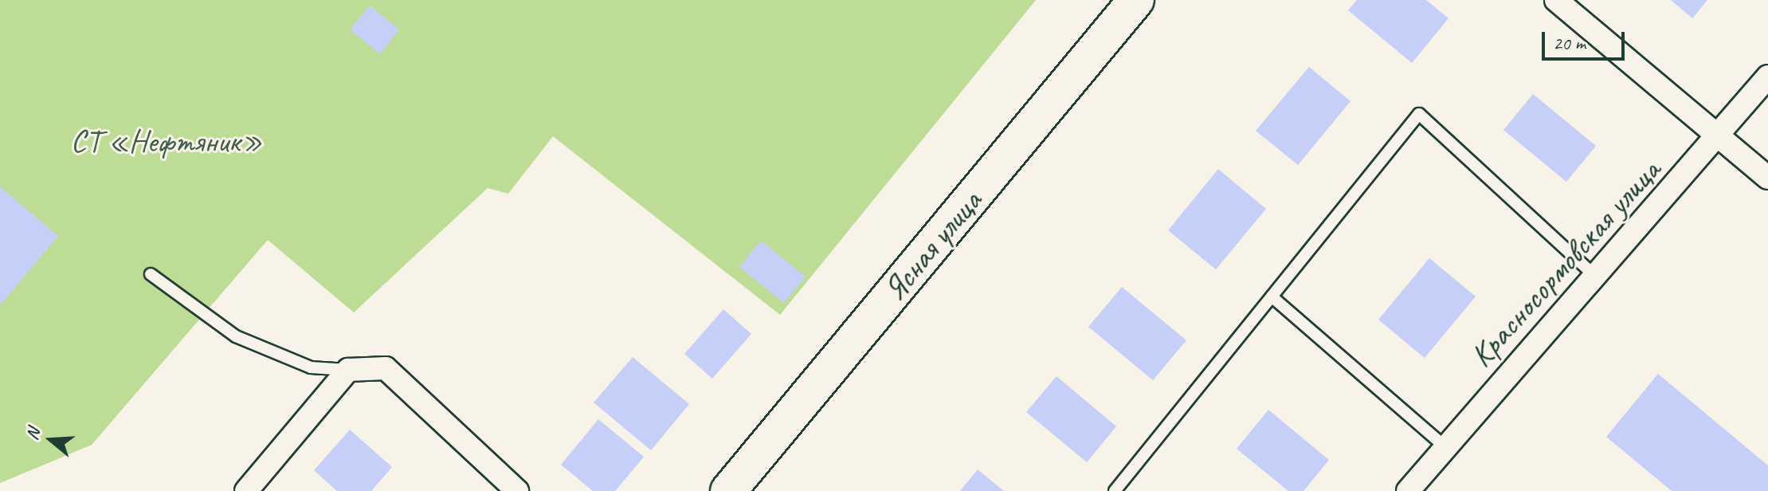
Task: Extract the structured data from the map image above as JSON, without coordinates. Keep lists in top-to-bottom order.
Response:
{
  "streets": {
    "main road": ["Ясная улица"],
    "street": ["Красносормовская улица"]
  },
  "parks": ["СТ «Нефтяник»"],
  "scale_bar": "20 m",
  "north": "left"
}
